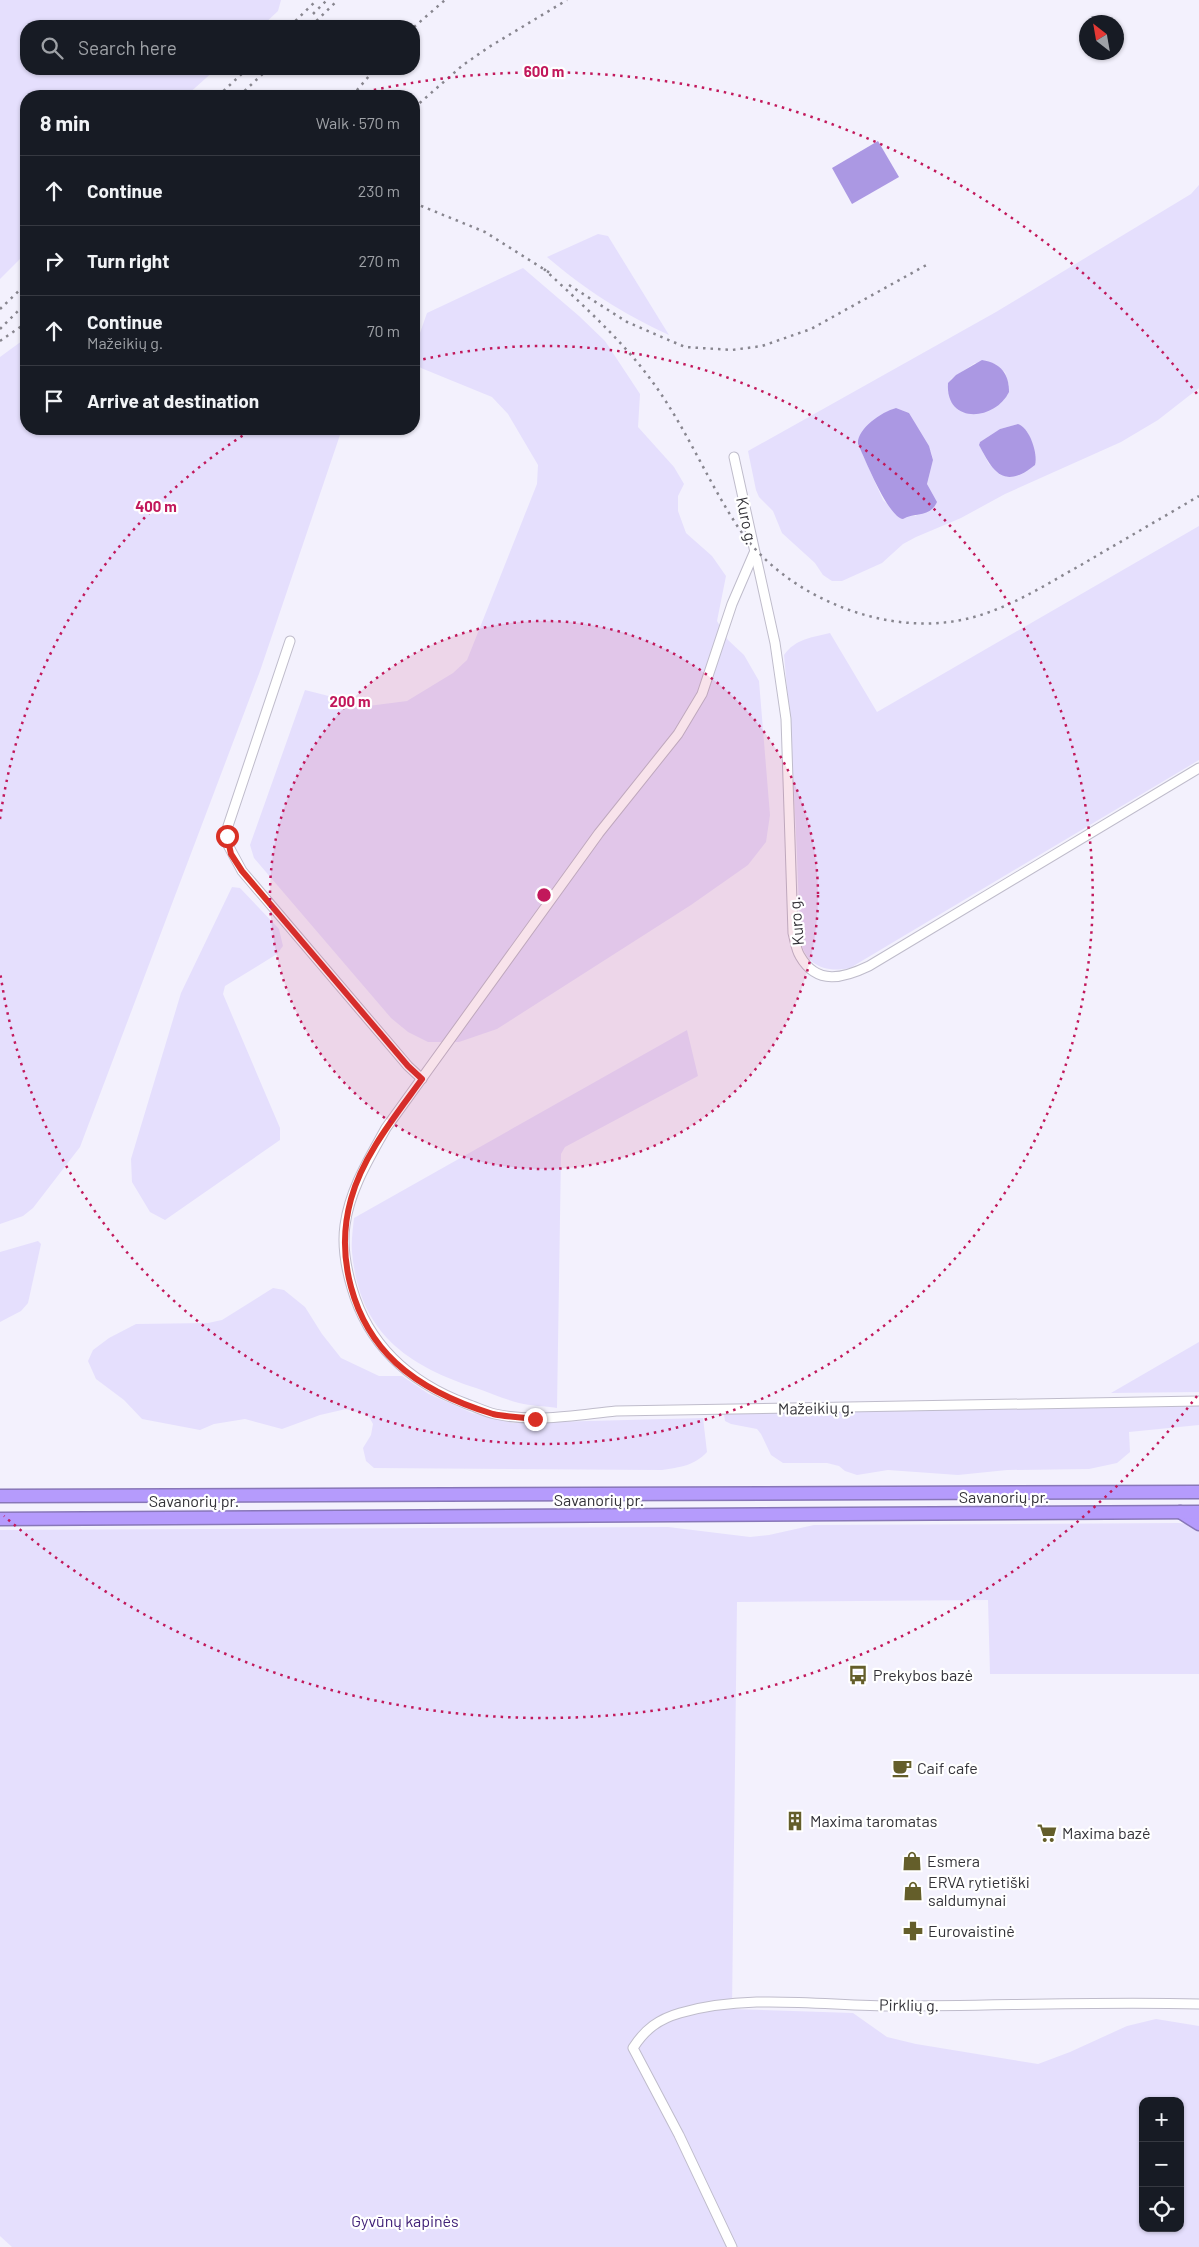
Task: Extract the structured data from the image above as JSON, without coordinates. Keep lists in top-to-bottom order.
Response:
{
  "streets": {
    "highway": ["Savanorių pr."],
    "street": ["Kuro g.", "Mažeikių g.", "Pirklių g."]
  },
  "crossings": [
    ["Kuro g.", "Mažeikių g."]
  ],
  "parks": ["Gyvūnų kapinės"],
  "places": {
    "bus stop": ["Prekybos bazė"],
    "cafe": ["Caif cafe"],
    "building": ["Maxima taromatas"],
    "supermarket": ["Maxima bazė"],
    "shop": ["Esmera", "ERVA rytietiški saldumynai"],
    "pharmacy": ["Eurovaistinė"]
  },
  "north": "top left",
  "page": {
    "search": "Search here",
    "heading": ["8 min", "Walk · 570 m"],
    "list": [
      ["Continue", "230 m"],
      ["Turn right", "270 m"],
      ["Continue", "Mažeikių g.", "70 m"],
      "Arrive at destination"
    ],
    "map_buttons": ["+", "−"]
  },
  "rings": ["600 m", "400 m", "200 m"]
}
